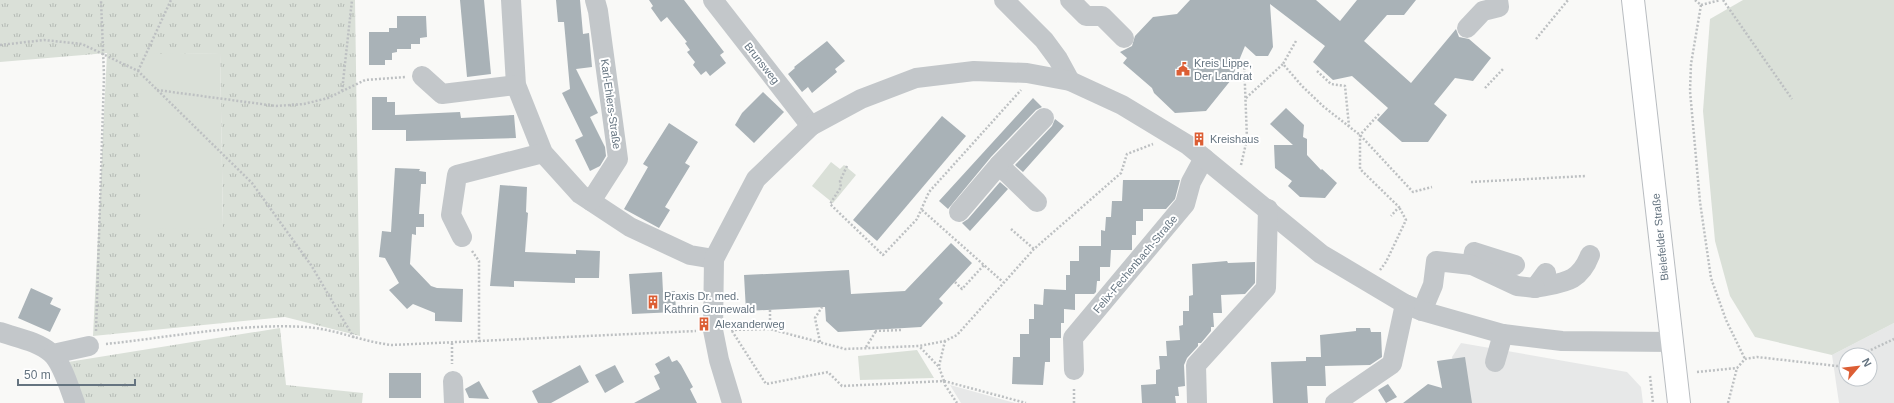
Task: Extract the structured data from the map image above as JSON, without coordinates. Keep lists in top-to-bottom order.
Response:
{
  "streets": {
    "main road": ["Bielefelder Straße"],
    "street": ["Brunsweg", "Karl-Ehlers-Straße", "Felix-Fechenbach-Straße"]
  },
  "places": {
    "public building": ["Kreis Lippe, Der Landrat"],
    "building": ["Kreishaus", "Praxis Dr. med. Kathrin Grunewald", "Alexanderweg"]
  },
  "scale_bar": "50 m",
  "north": "top right"
}
